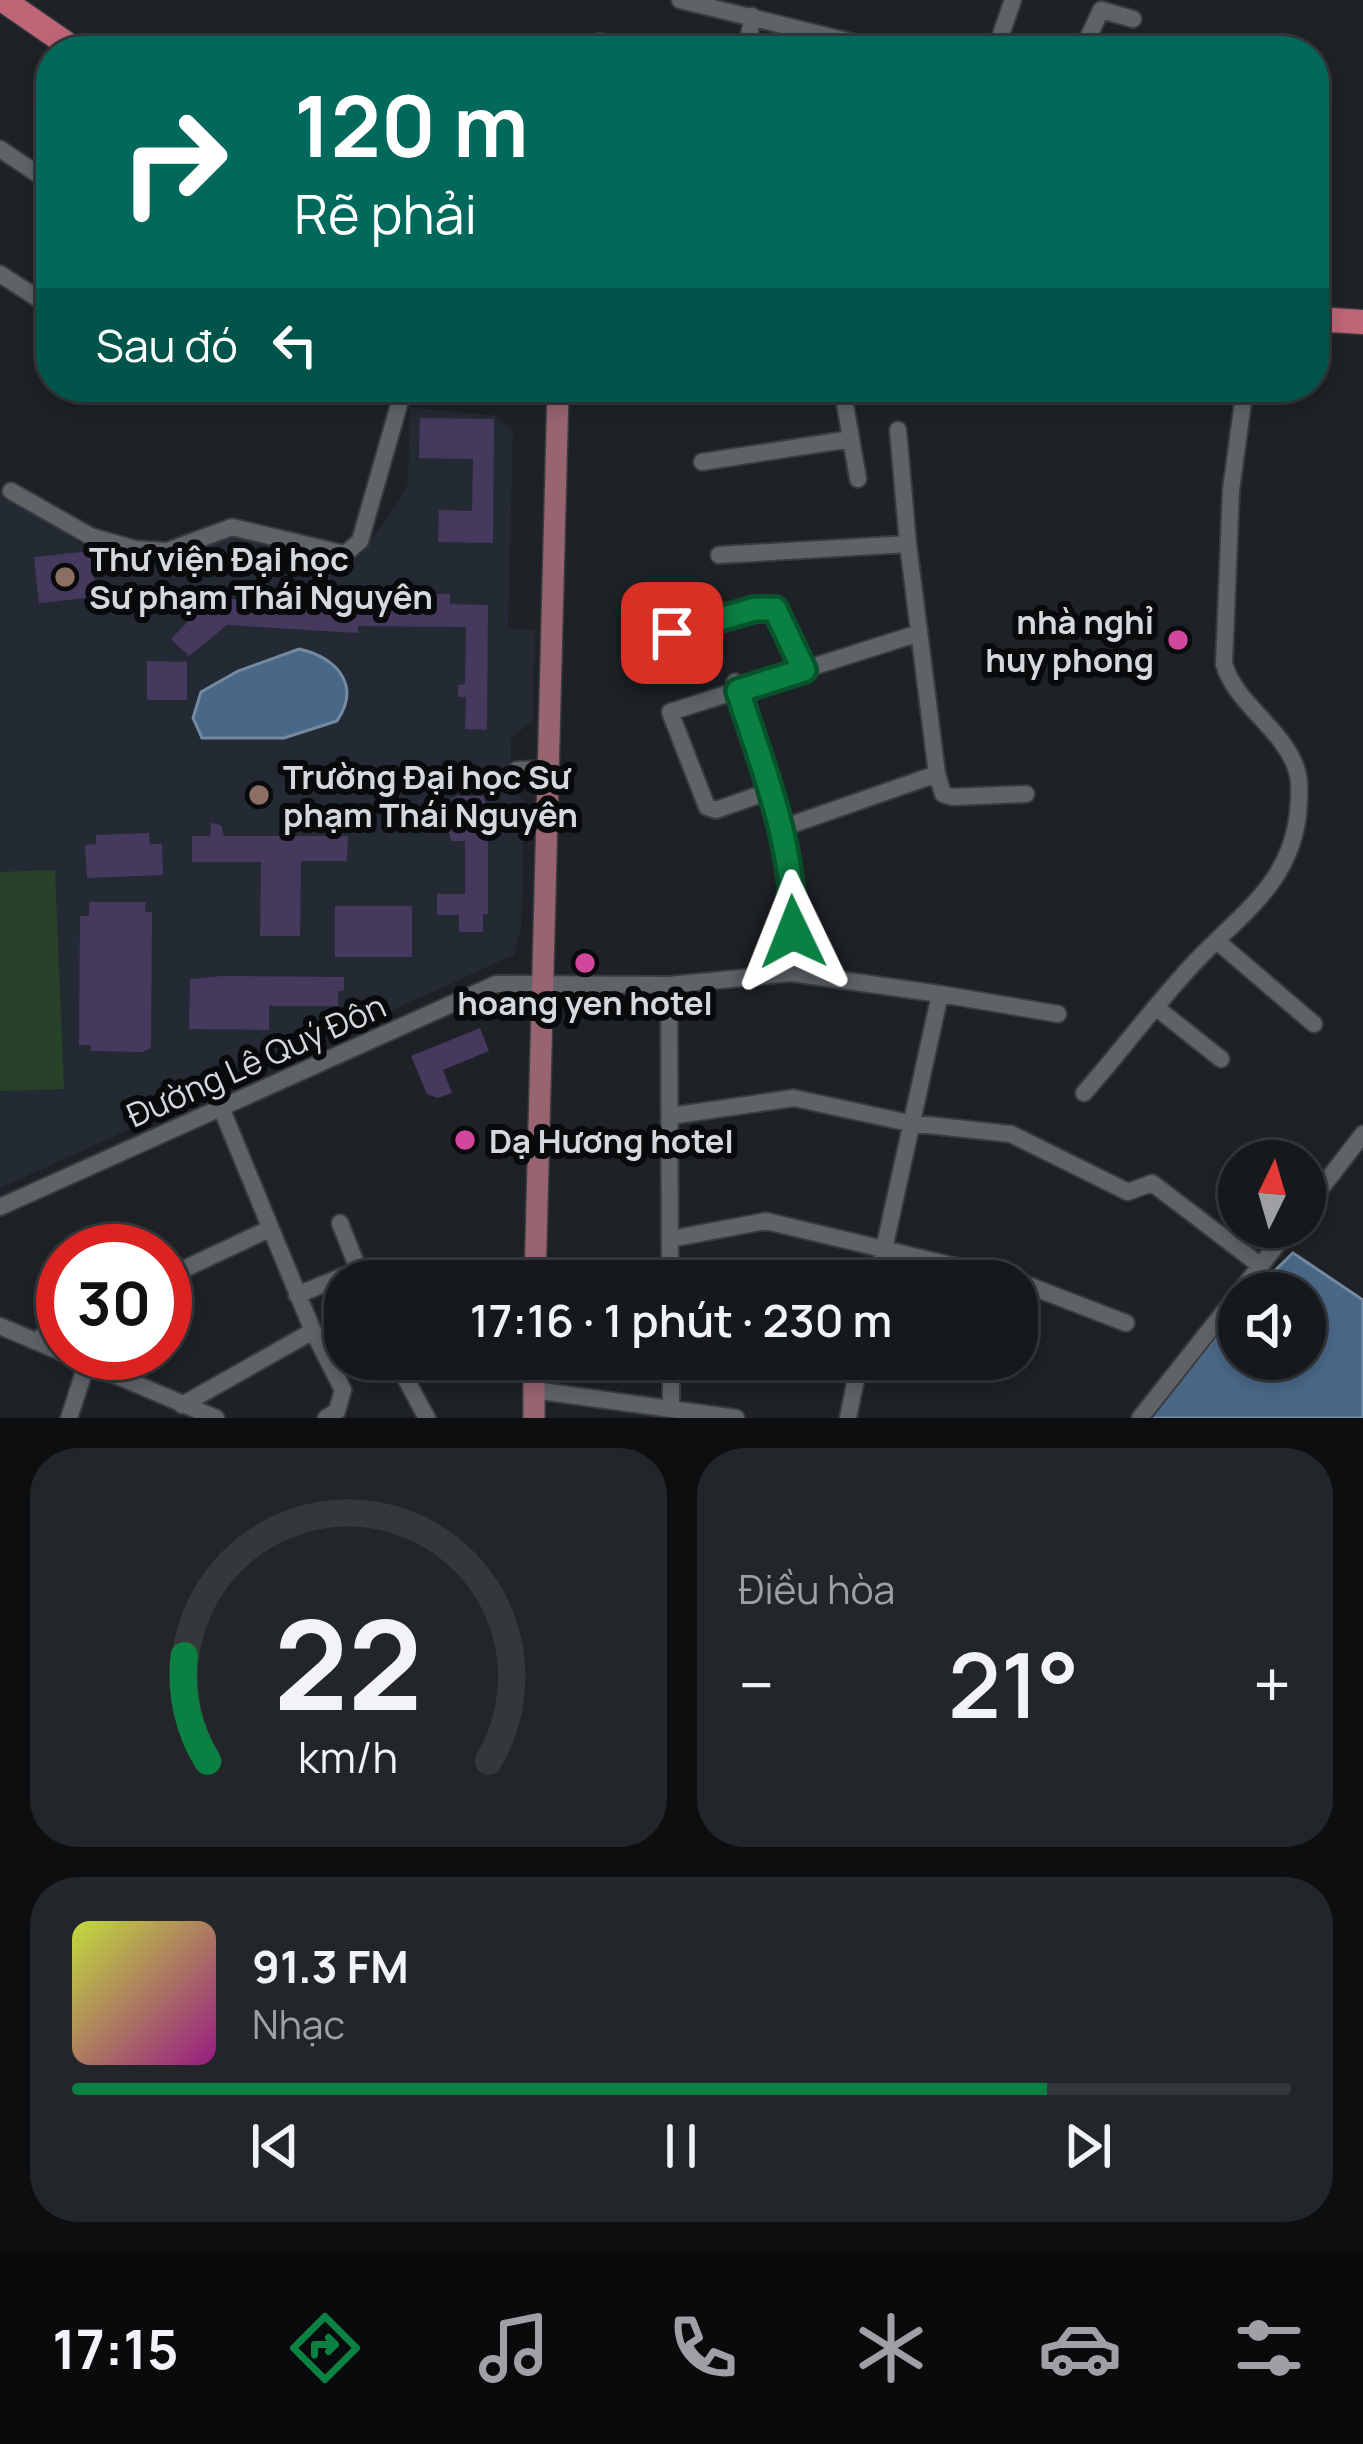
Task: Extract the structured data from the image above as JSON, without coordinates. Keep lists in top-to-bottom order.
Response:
{
  "streets": {
    "street": ["Đường Lê Quý Đôn"]
  },
  "places": [
    "Thư viện Đại học Sư phạm Thái Nguyên",
    "nhà nghỉ huy phong",
    "Trường Đại học Sư phạm Thái Nguyên",
    "hoang yen hotel",
    "Dạ Hương hotel"
  ],
  "north": "top",
  "page": {
    "turn": ["120 m", "Rẽ phải"],
    "then": "Sau đó",
    "limit": "30",
    "trip": "17:16 · 1 phút · 230 m",
    "tile": "Điều hòa",
    "heat": ["−", "21°", "+"],
    "song": ["91.3 FM", "Nhạc"],
    "tabs": "17:15",
    "gauge": ["22", "km/h"]
  }
}
